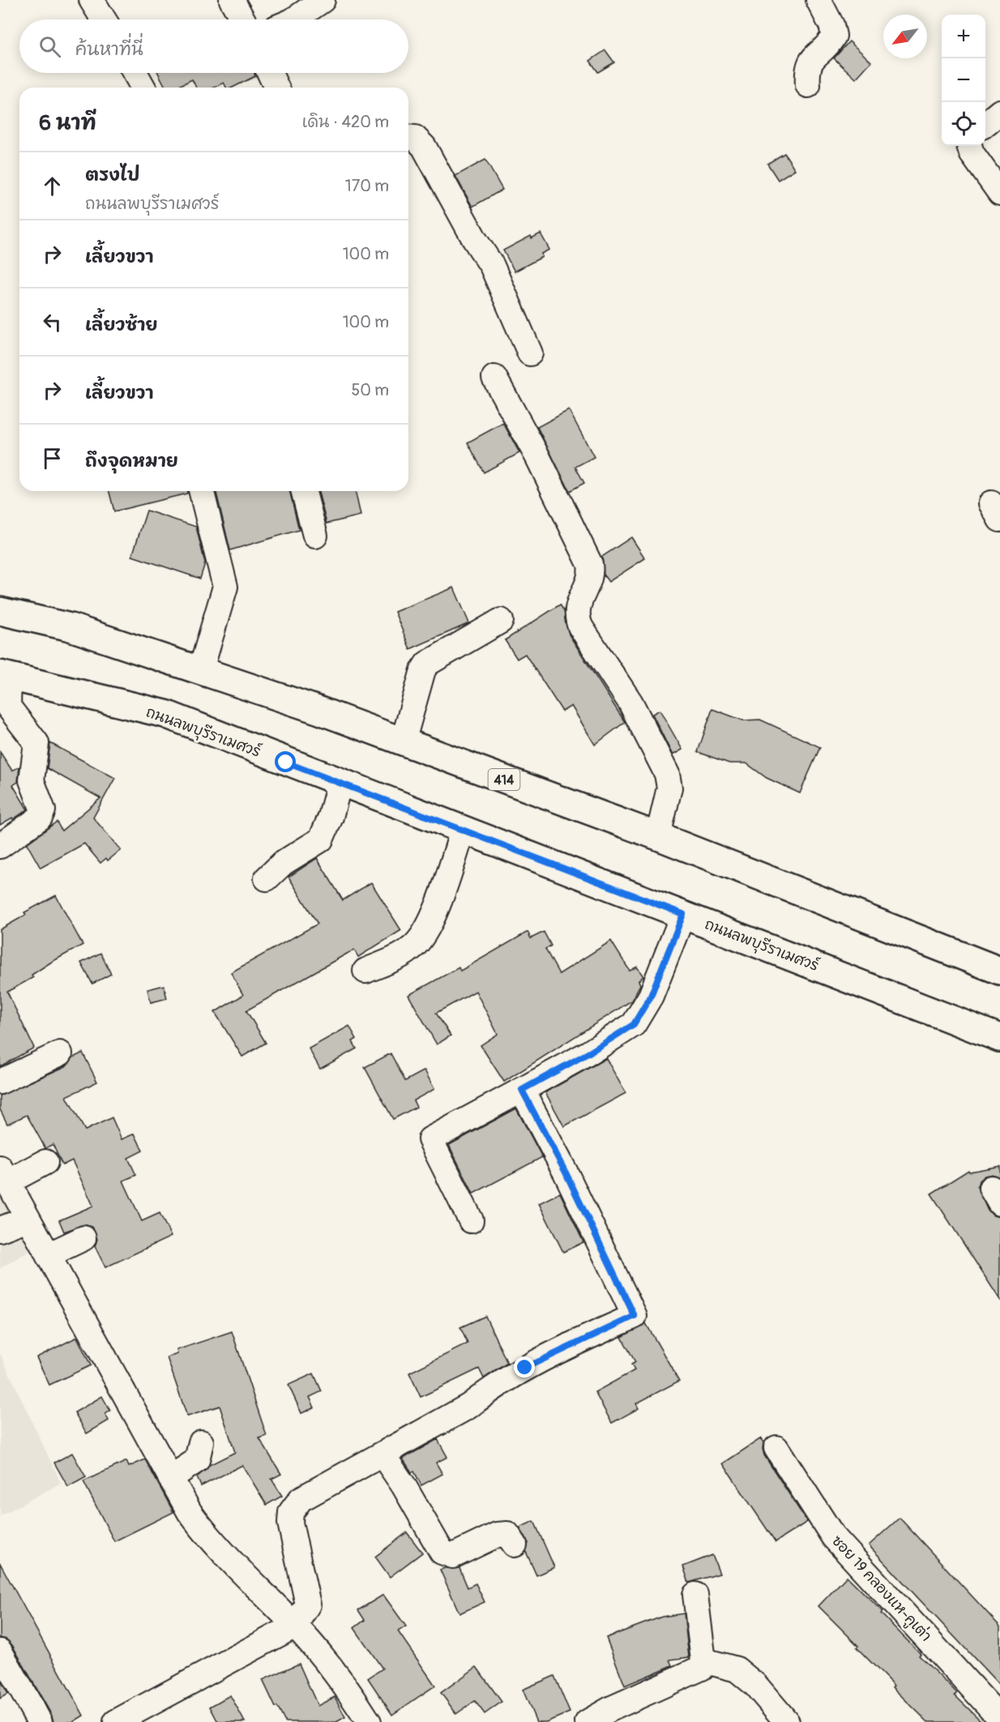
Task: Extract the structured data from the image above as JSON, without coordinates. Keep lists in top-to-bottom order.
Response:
{
  "streets": {
    "main road": ["ถนนลพบุรีราเมศวร์", "414"],
    "street": ["ซอย 19 คลองแห-คูเต่า"]
  },
  "north": "bottom left",
  "page": {
    "map_buttons": ["+", "−"],
    "search": "ค้นหาที่นี่",
    "heading": ["6 นาที", "เดิน · 420 m"],
    "list": [
      ["ตรงไป", "ถนนลพบุรีราเมศวร์", "170 m"],
      ["เลี้ยวขวา", "100 m"],
      ["เลี้ยวซ้าย", "100 m"],
      ["เลี้ยวขวา", "50 m"],
      "ถึงจุดหมาย"
    ]
  }
}
